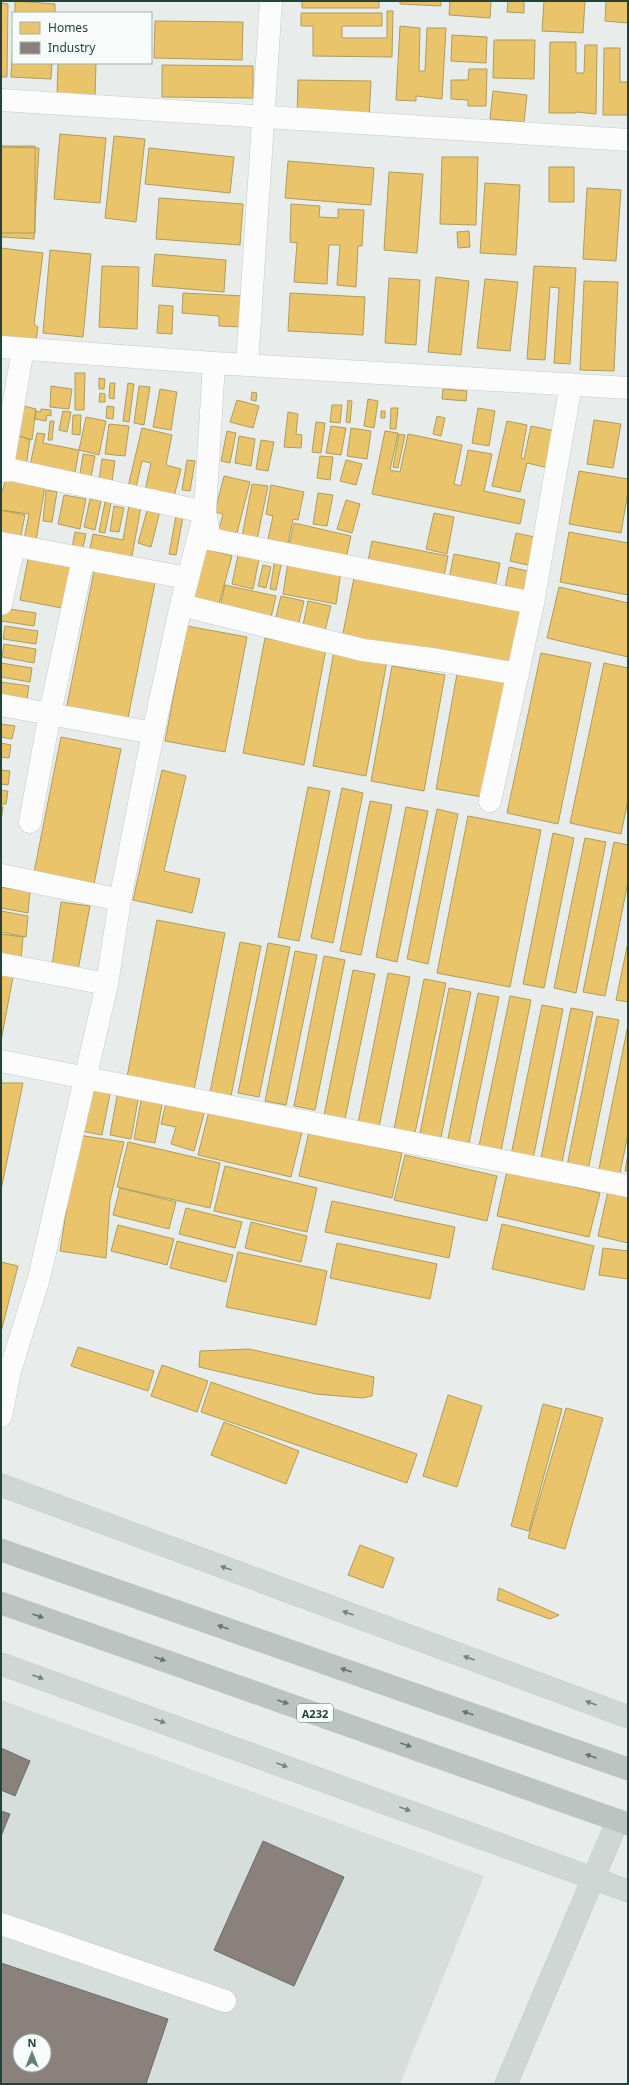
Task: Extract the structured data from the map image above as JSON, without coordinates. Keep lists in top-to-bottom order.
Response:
{
  "streets": {
    "highway": ["A232"]
  },
  "legend": ["Homes", "Industry"],
  "north": "top"
}
